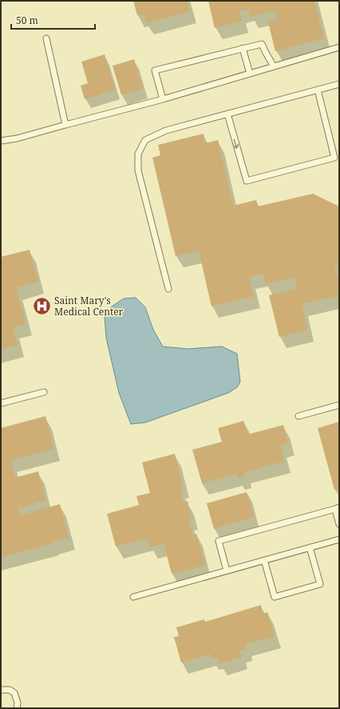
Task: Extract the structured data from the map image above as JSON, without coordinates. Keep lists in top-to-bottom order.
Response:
{
  "places": {
    "hospital": ["Saint Mary's Medical Center"]
  },
  "scale_bar": "50 m"
}
